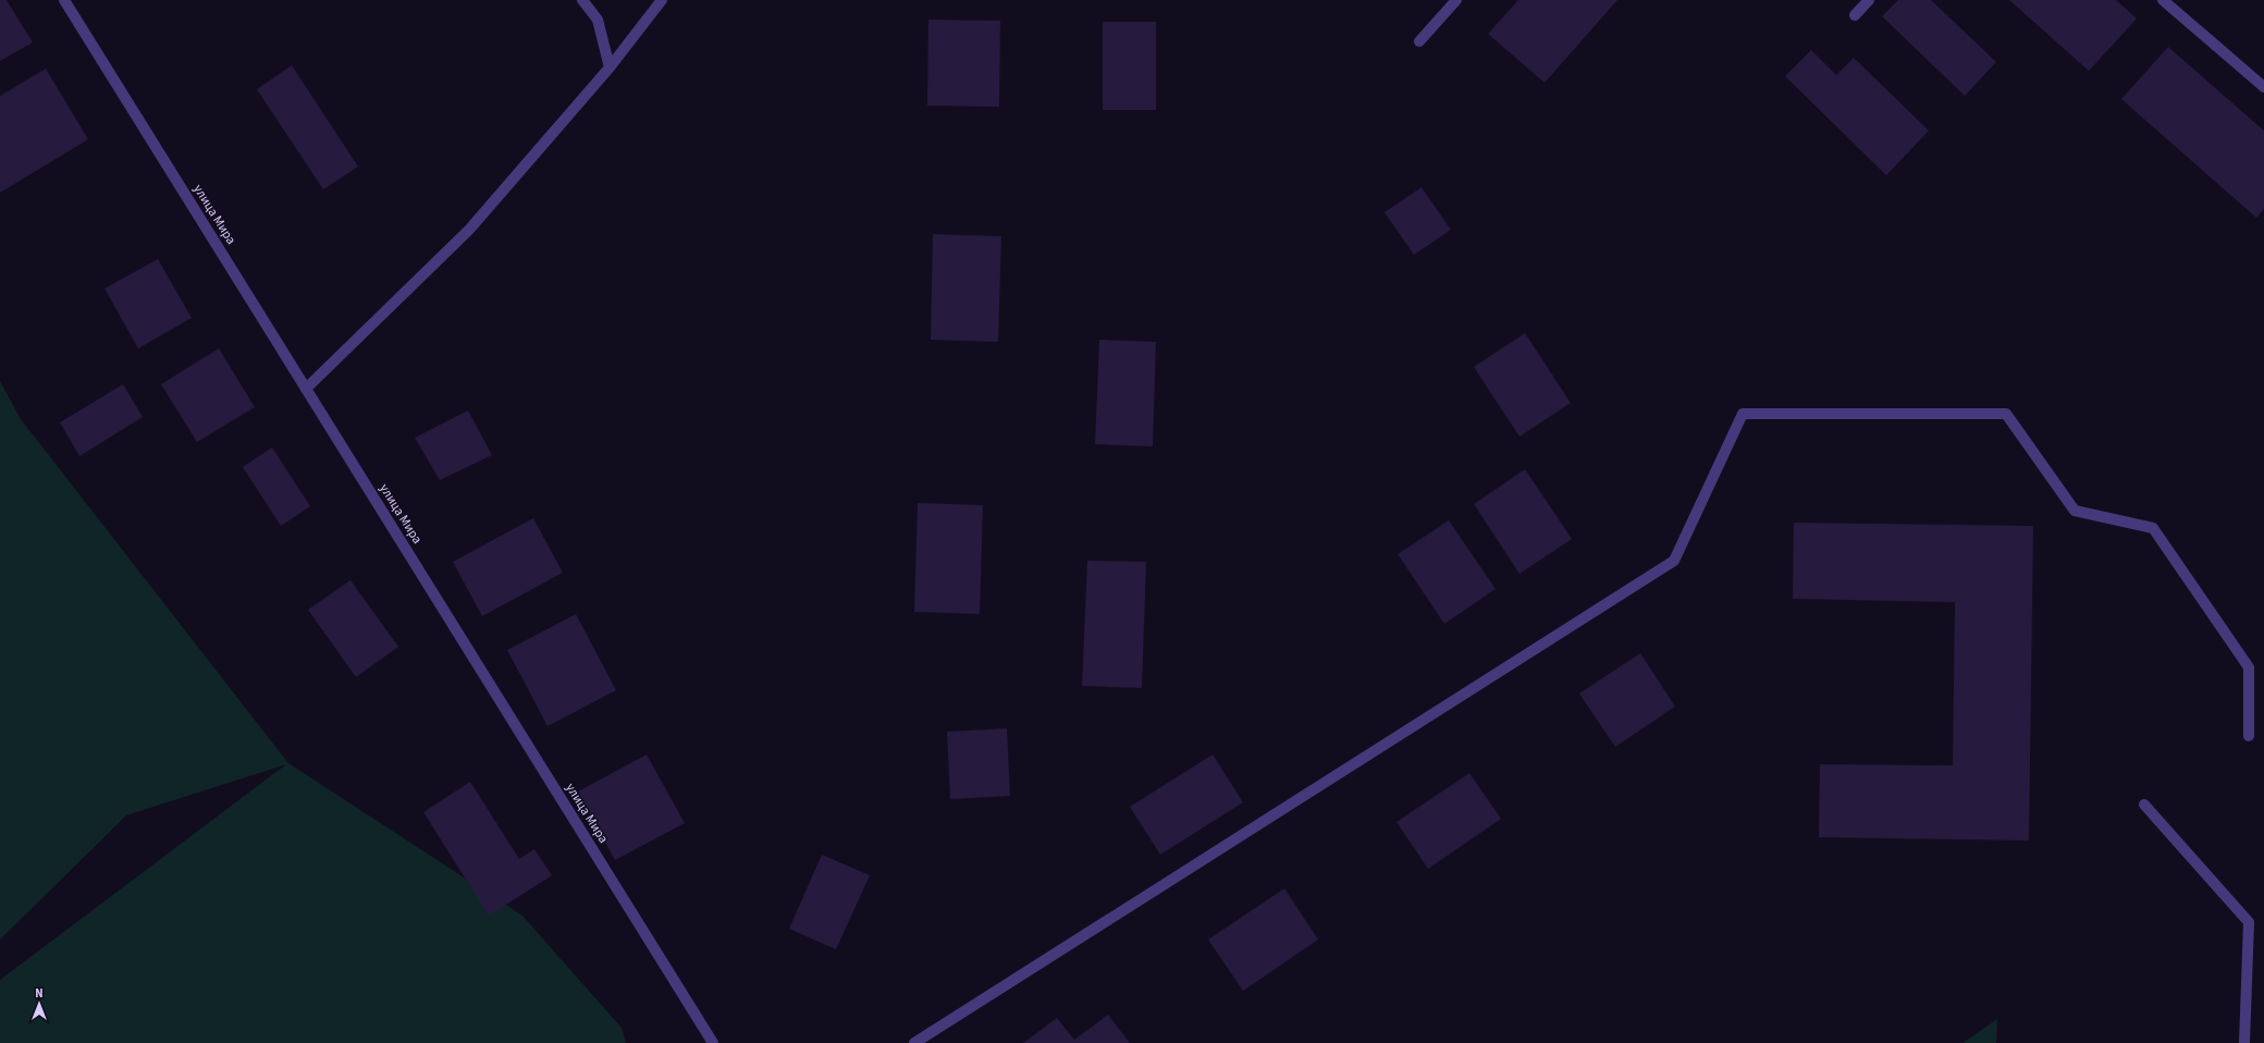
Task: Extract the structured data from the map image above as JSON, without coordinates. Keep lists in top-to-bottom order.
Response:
{
  "streets": {
    "street": ["улица Мира"]
  },
  "north": "top"
}
